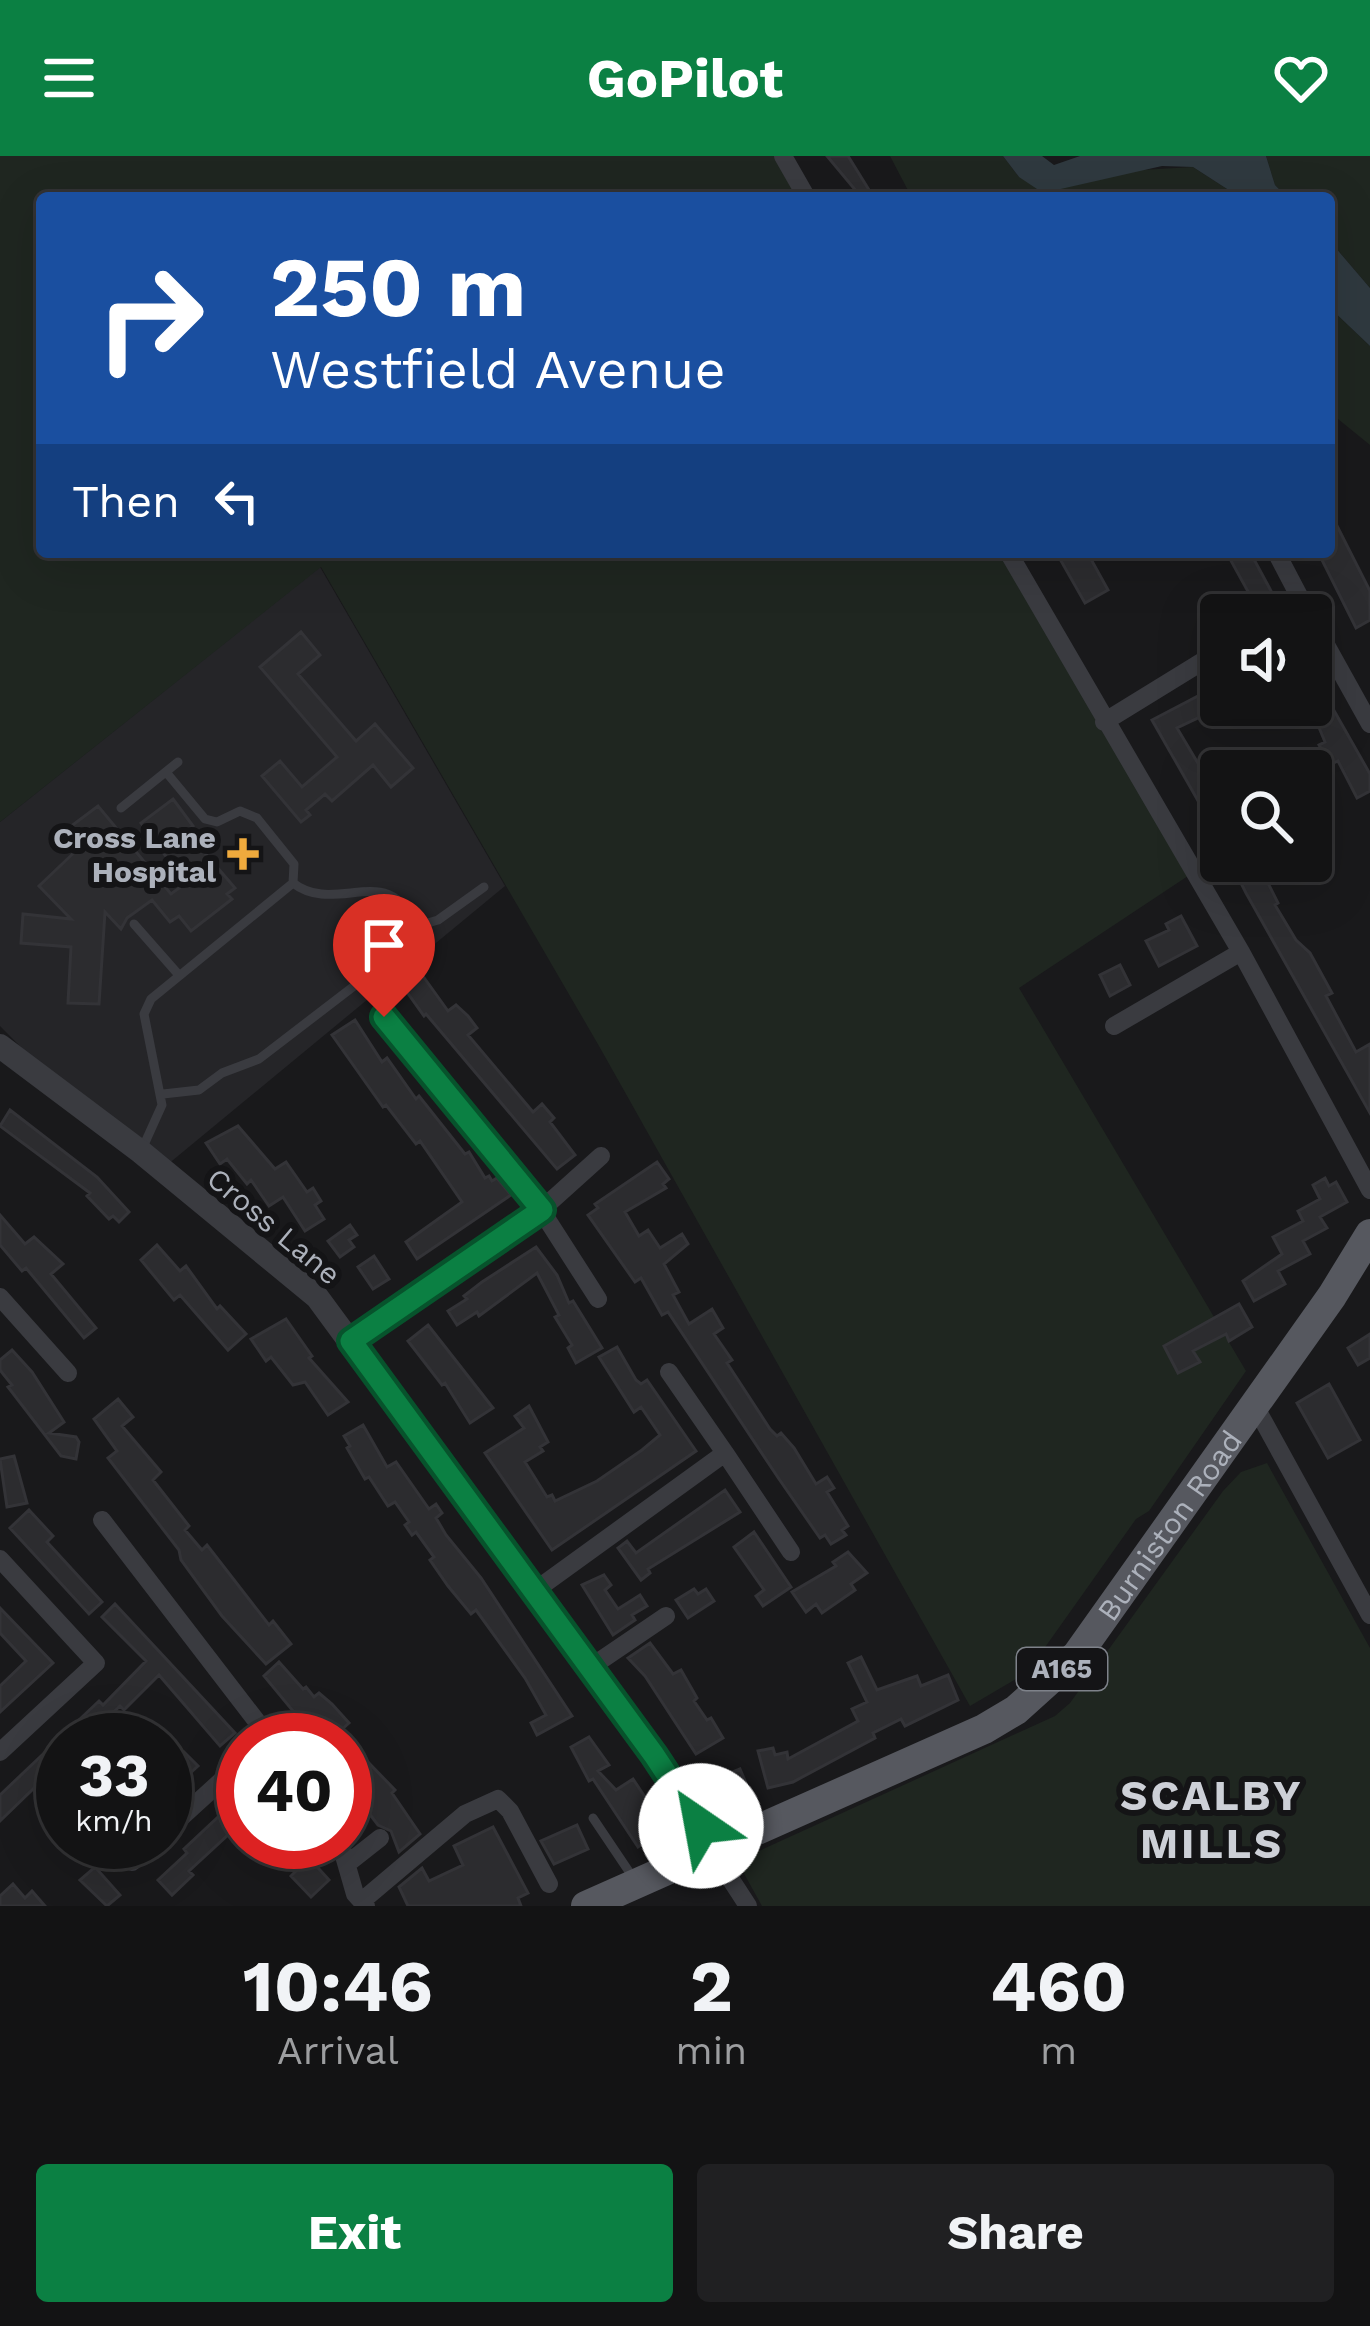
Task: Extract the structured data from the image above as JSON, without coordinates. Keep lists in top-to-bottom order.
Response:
{
  "streets": {
    "main road": ["Burniston Road", "A165"],
    "street": ["Cross Lane"]
  },
  "crossings": [
    ["Cross Lane", "Burniston Road"]
  ],
  "districts": ["SCALBY MILLS"],
  "places": {
    "health": ["Cross Lane Hospital"]
  },
  "page": {
    "header": "GoPilot",
    "turn": ["250 m", "Westfield Avenue"],
    "then": "Then",
    "speed": "33 km/h",
    "limit": "40",
    "eta": [
      "10:46",
      "Arrival",
      "2",
      "min",
      "460",
      "m"
    ],
    "buttons": ["Exit", "Share"]
  }
}
